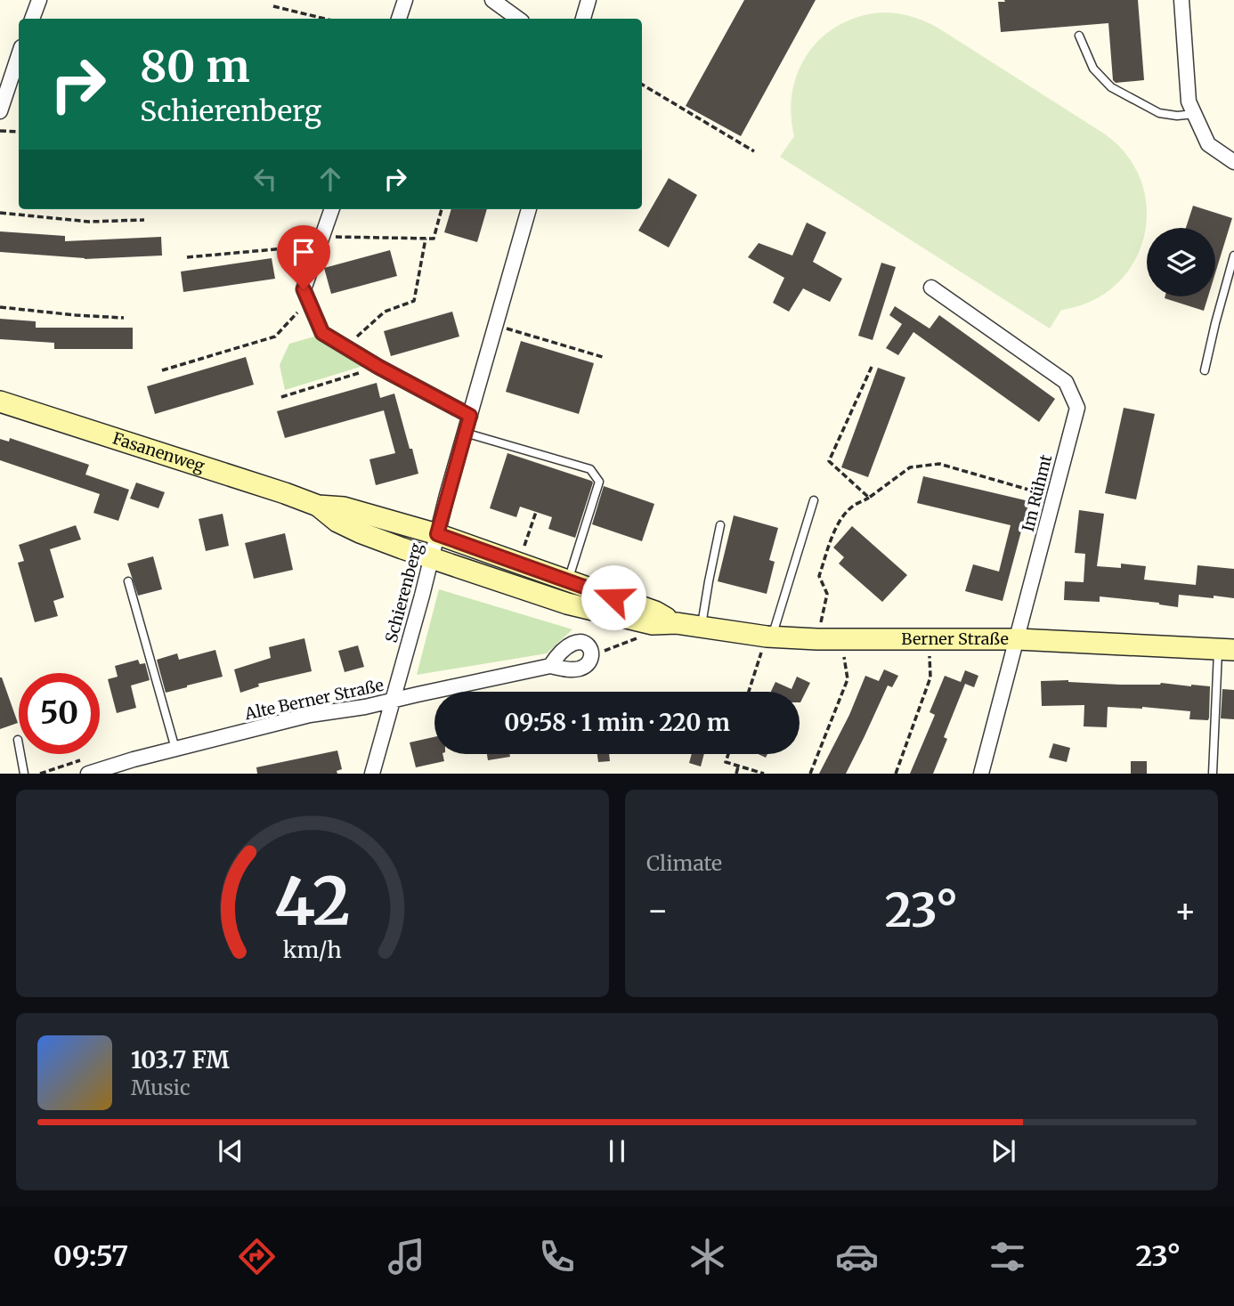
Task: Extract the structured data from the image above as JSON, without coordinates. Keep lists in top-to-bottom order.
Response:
{
  "streets": {
    "main road": ["Fasanenweg", "Berner Straße"],
    "street": ["Im Rühmt", "Schierenberg", "Alte Berner Straße"]
  },
  "crossings": [
    ["Fasanenweg", "Schierenberg"],
    ["Fasanenweg", "Berner Straße"],
    ["Im Rühmt", "Berner Straße"],
    ["Schierenberg", "Alte Berner Straße"]
  ],
  "page": {
    "turn": ["80 m", "Schierenberg"],
    "limit": "50",
    "trip": "09:58 · 1 min · 220 m",
    "tile": "Climate",
    "heat": ["−", "23°", "+"],
    "song": ["103.7 FM", "Music"],
    "tabs": ["09:57", "23°"],
    "gauge": ["42", "km/h"]
  }
}
